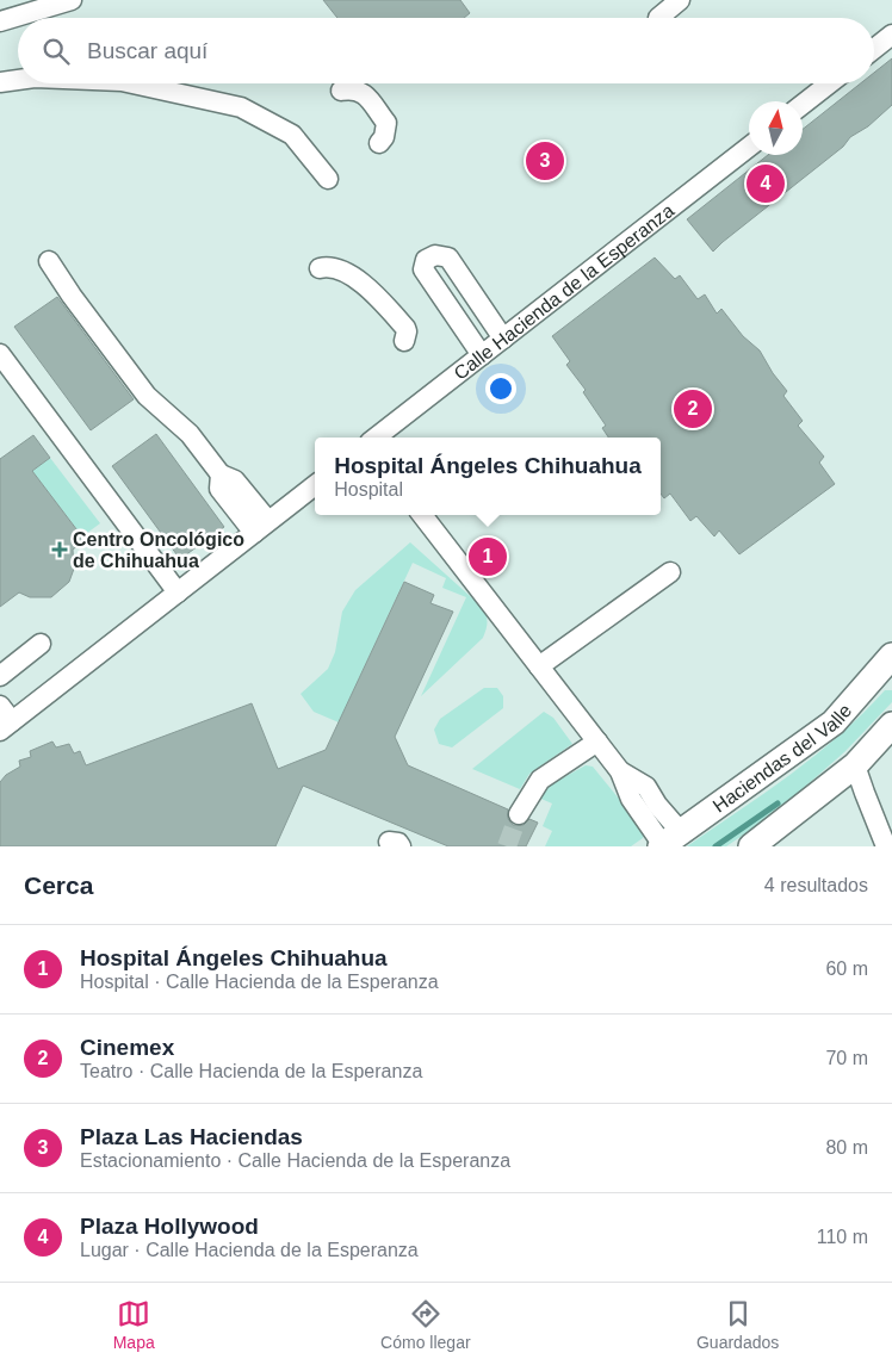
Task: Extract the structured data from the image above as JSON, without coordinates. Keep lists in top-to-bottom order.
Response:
{
  "streets": {
    "main road": ["Haciendas del Valle"],
    "street": ["Calle Hacienda de la Esperanza"]
  },
  "places": {
    "health": ["Centro Oncológico de Chihuahua"]
  },
  "north": "top",
  "page": {
    "search": "Buscar aquí",
    "pins": [
      "3",
      "4",
      "2",
      "1"
    ],
    "popup": ["Hospital Ángeles Chihuahua", "Hospital"],
    "heading": ["Cerca", "4 resultados"],
    "list": [
      {
        "mark": "1",
        "name": "Hospital Ángeles Chihuahua",
        "note": "Hospital · Calle Hacienda de la Esperanza",
        "value": "60 m"
      },
      {
        "mark": "2",
        "name": "Cinemex",
        "note": "Teatro · Calle Hacienda de la Esperanza",
        "value": "70 m"
      },
      {
        "mark": "3",
        "name": "Plaza Las Haciendas",
        "note": "Estacionamiento · Calle Hacienda de la Esperanza",
        "value": "80 m"
      },
      {
        "mark": "4",
        "name": "Plaza Hollywood",
        "note": "Lugar · Calle Hacienda de la Esperanza",
        "value": "110 m"
      }
    ],
    "nav": ["Mapa", "Cómo llegar", "Guardados"]
  }
}
